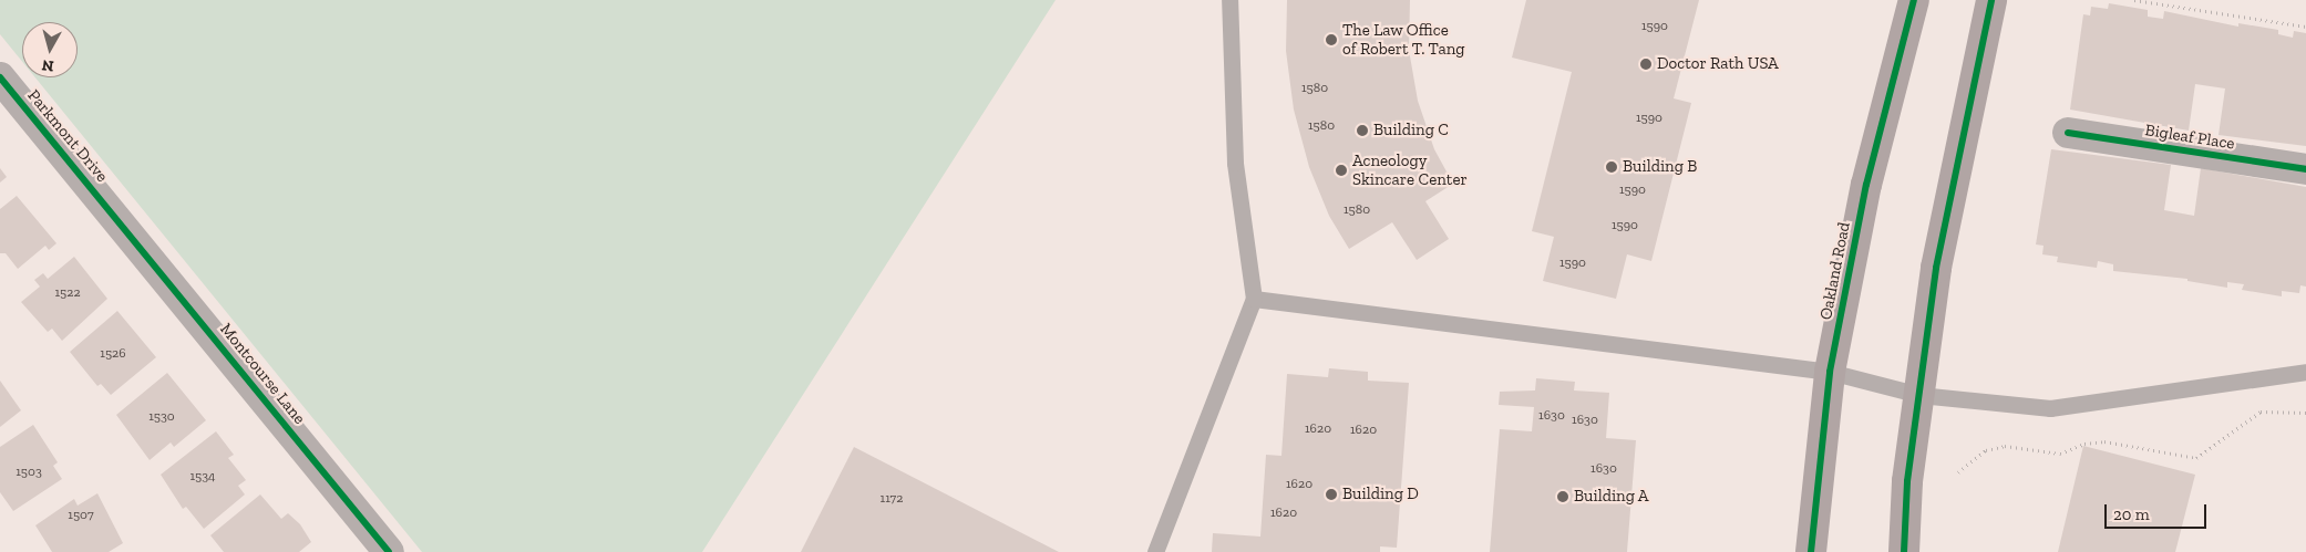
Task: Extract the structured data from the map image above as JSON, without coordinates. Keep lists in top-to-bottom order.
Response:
{
  "streets": {
    "main road": ["Oakland Road"],
    "street": ["Parkmont Drive", "Bigleaf Place", "Montcourse Lane"]
  },
  "crossings": [
    ["Parkmont Drive", "Montcourse Lane"]
  ],
  "places": [
    "The Law Office of Robert T. Tang",
    "Doctor Rath USA",
    "Building C",
    "Building B",
    "Acneology Skincare Center",
    "Building D",
    "Building A"
  ],
  "house_numbers": [
    "1590",
    "1580",
    "1590",
    "1580",
    "1590",
    "1580",
    "1590",
    "1590",
    "1522",
    "1526",
    "1630",
    "1530",
    "1630",
    "1620",
    "1620",
    "1630",
    "1503",
    "1534",
    "1620",
    "1172",
    "1620",
    "1507"
  ],
  "scale_bar": "20 m",
  "north": "bottom"
}
